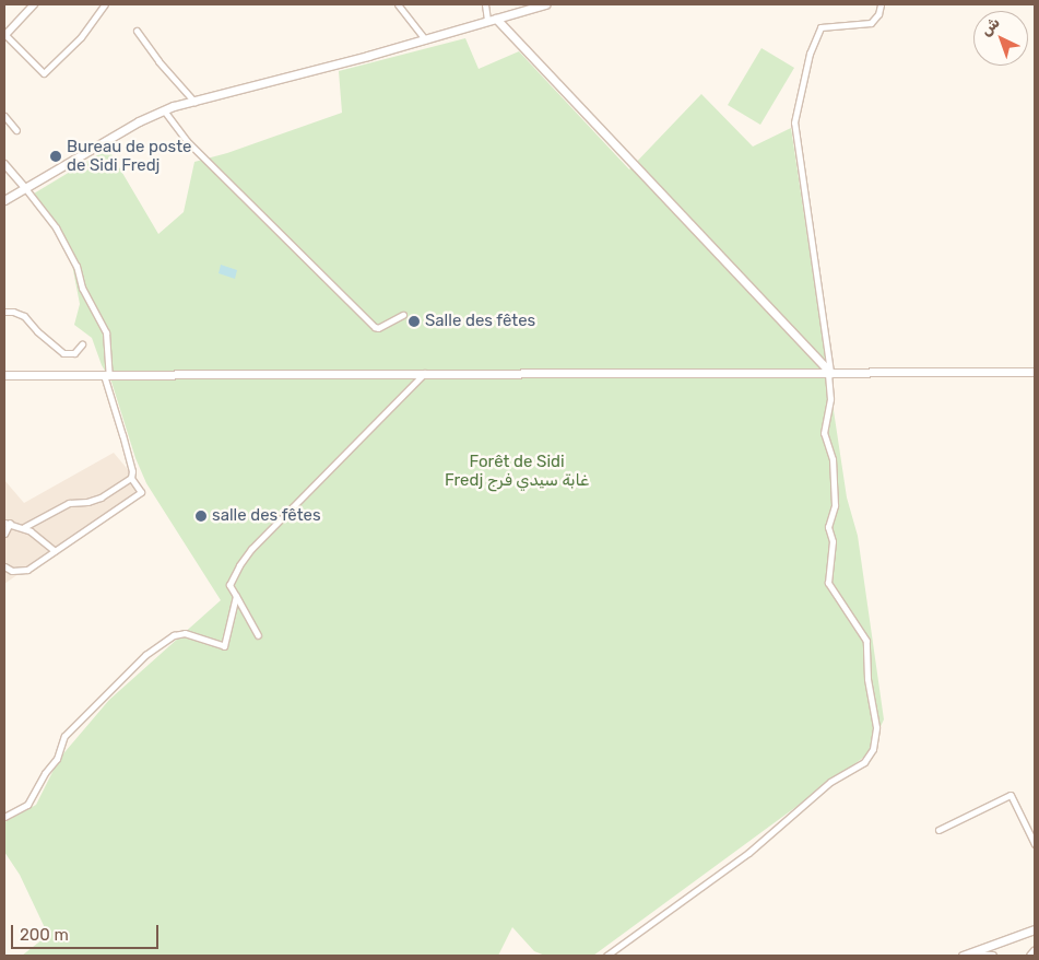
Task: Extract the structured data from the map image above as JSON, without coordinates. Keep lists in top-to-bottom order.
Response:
{
  "parks": ["Forêt de Sidi Fredj غابة سيدي فرج"],
  "places": ["Bureau de poste de Sidi Fredj", "Salle des fêtes", "salle des fêtes"],
  "scale_bar": "200 m",
  "north": "top left"
}
